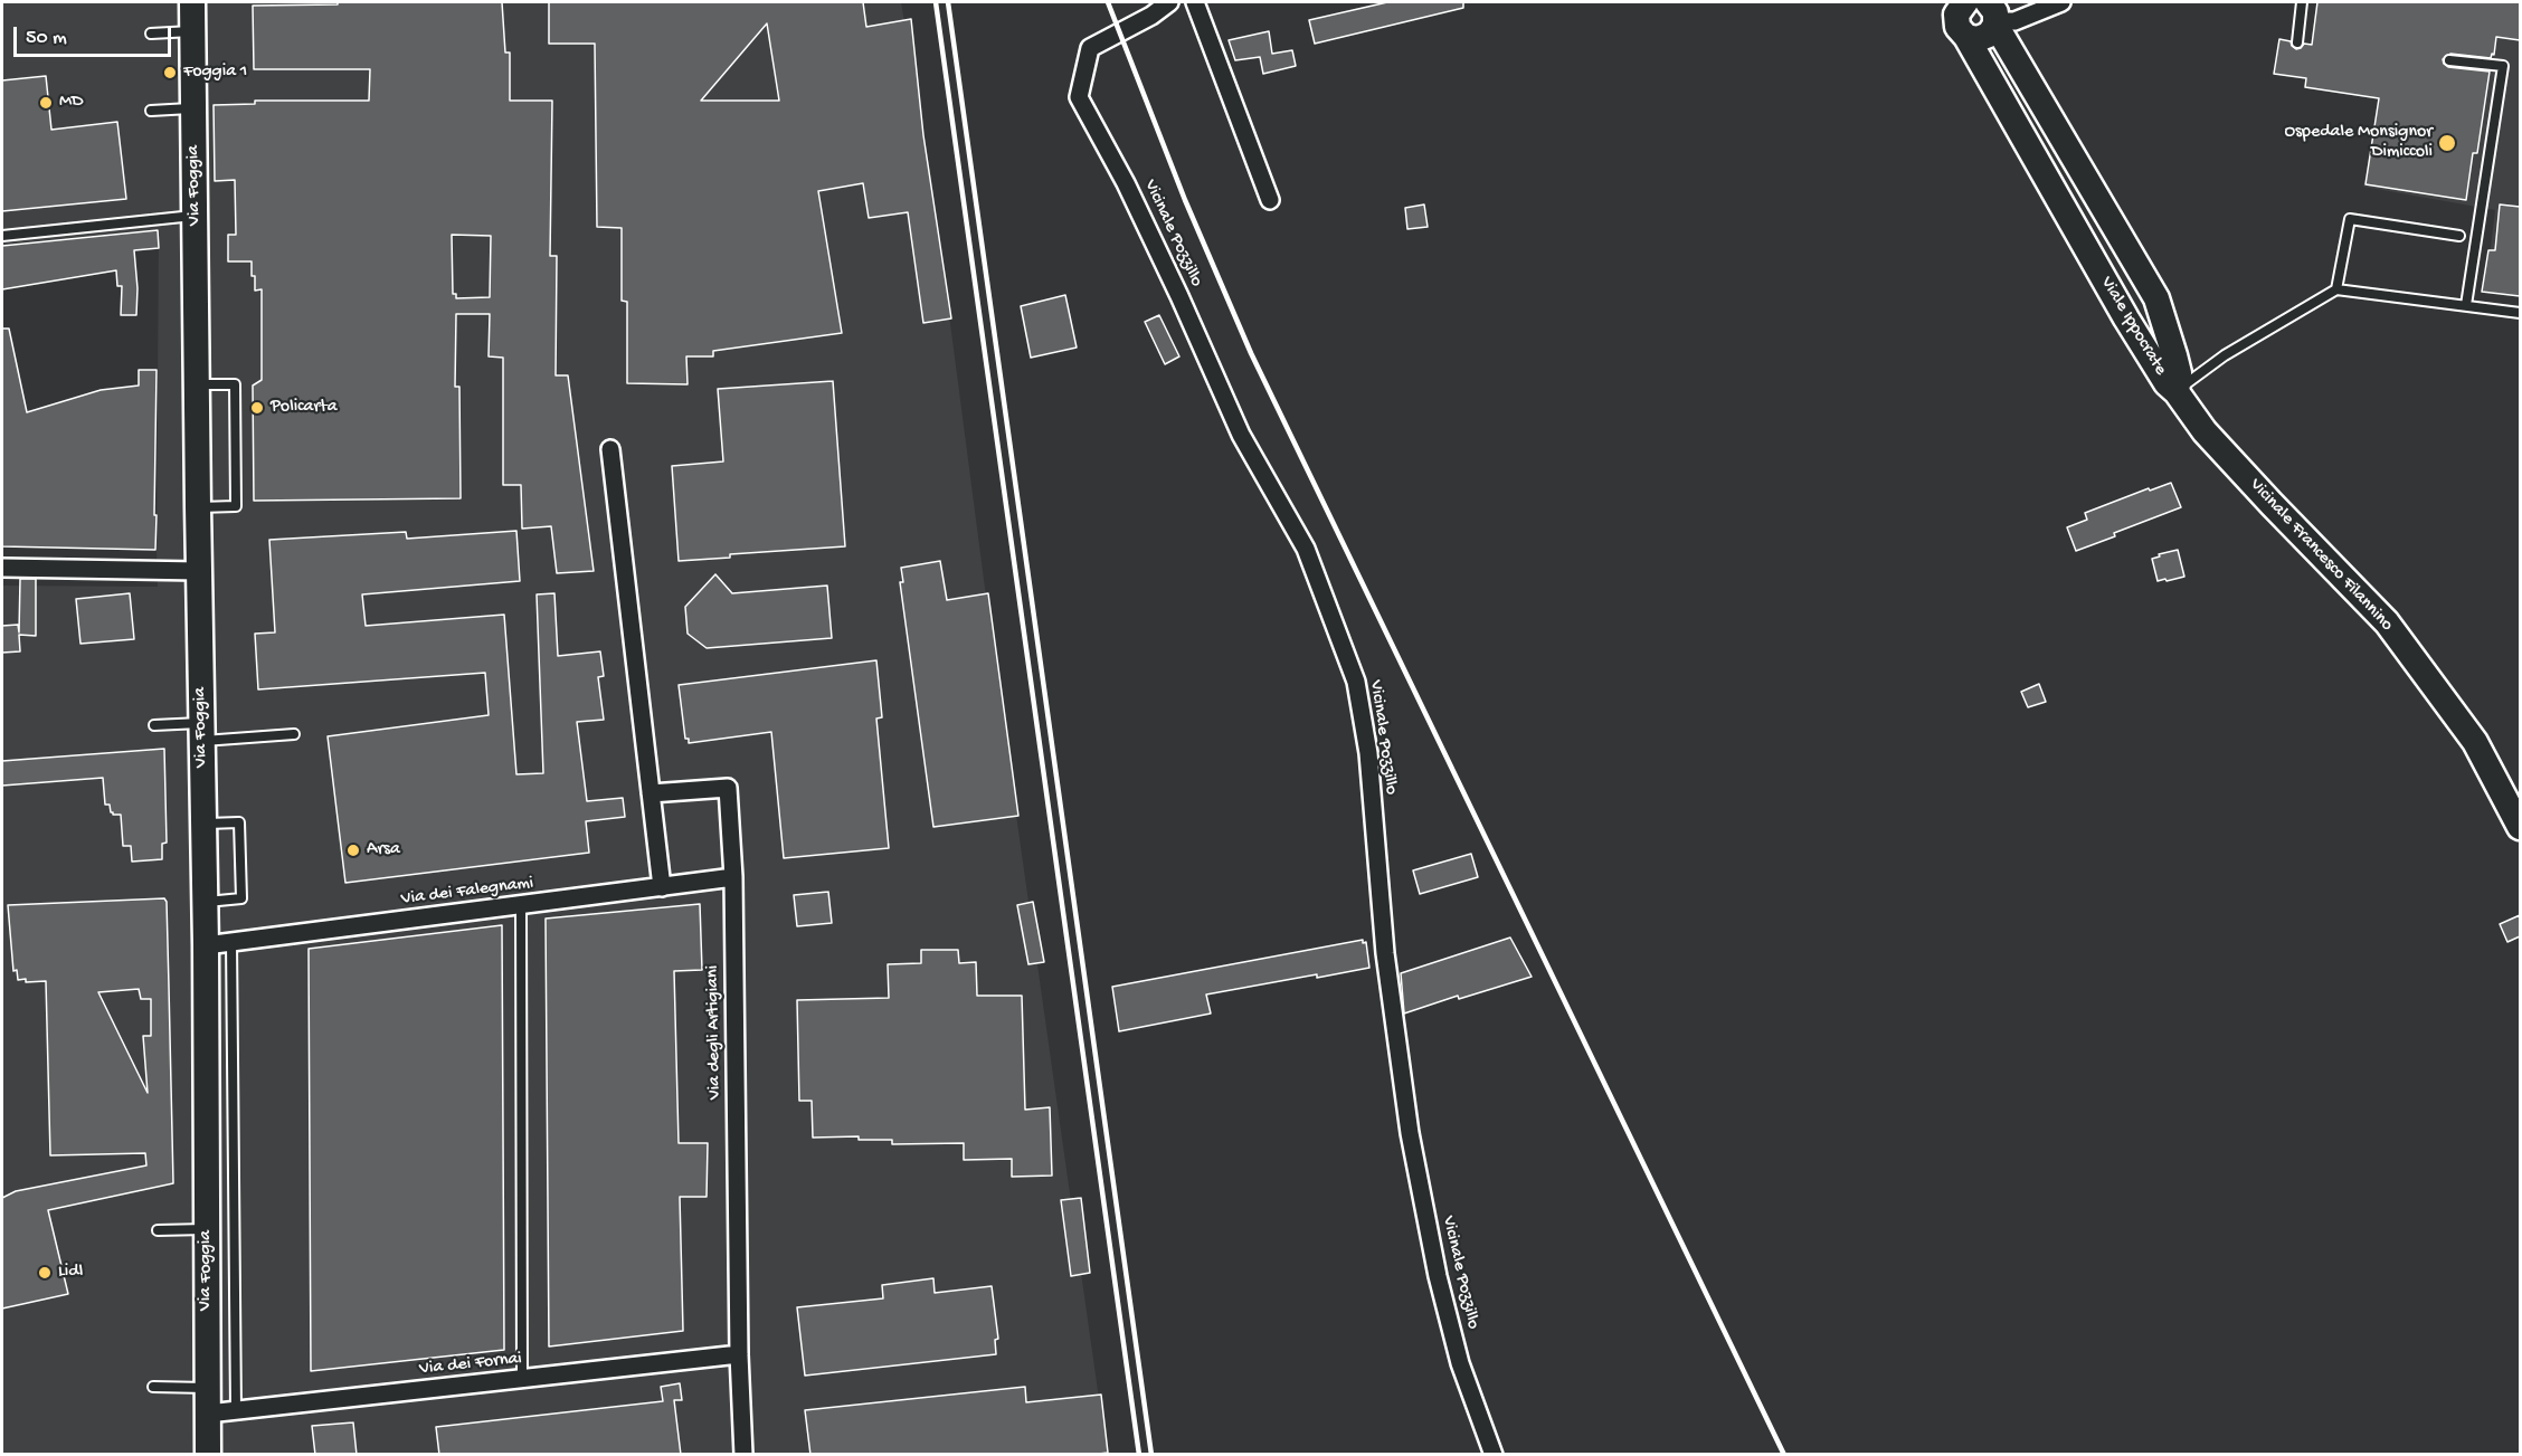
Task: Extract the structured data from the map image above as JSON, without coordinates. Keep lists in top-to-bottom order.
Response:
{
  "streets": {
    "main road": ["Via Foggia", "Viale Ippocrate", "Vicinale Francesco Filannino"],
    "street": [
      "Vicinale Pozzillo",
      "Via dei Falegnami",
      "Via degli Artigiani",
      "Via dei Fornai"
    ]
  },
  "crossings": [
    ["Via Foggia", "Via dei Falegnami"],
    ["Via Foggia", "Via dei Fornai"],
    ["Viale Ippocrate", "Vicinale Francesco Filannino"],
    ["Via dei Falegnami", "Via degli Artigiani"],
    ["Via degli Artigiani", "Via dei Fornai"]
  ],
  "places": [
    "Foggia 1",
    "MD",
    "Ospedale Monsignor Dimiccoli",
    "Policarta",
    "Arsa",
    "Lidl"
  ],
  "scale_bar": "50 m"
}
